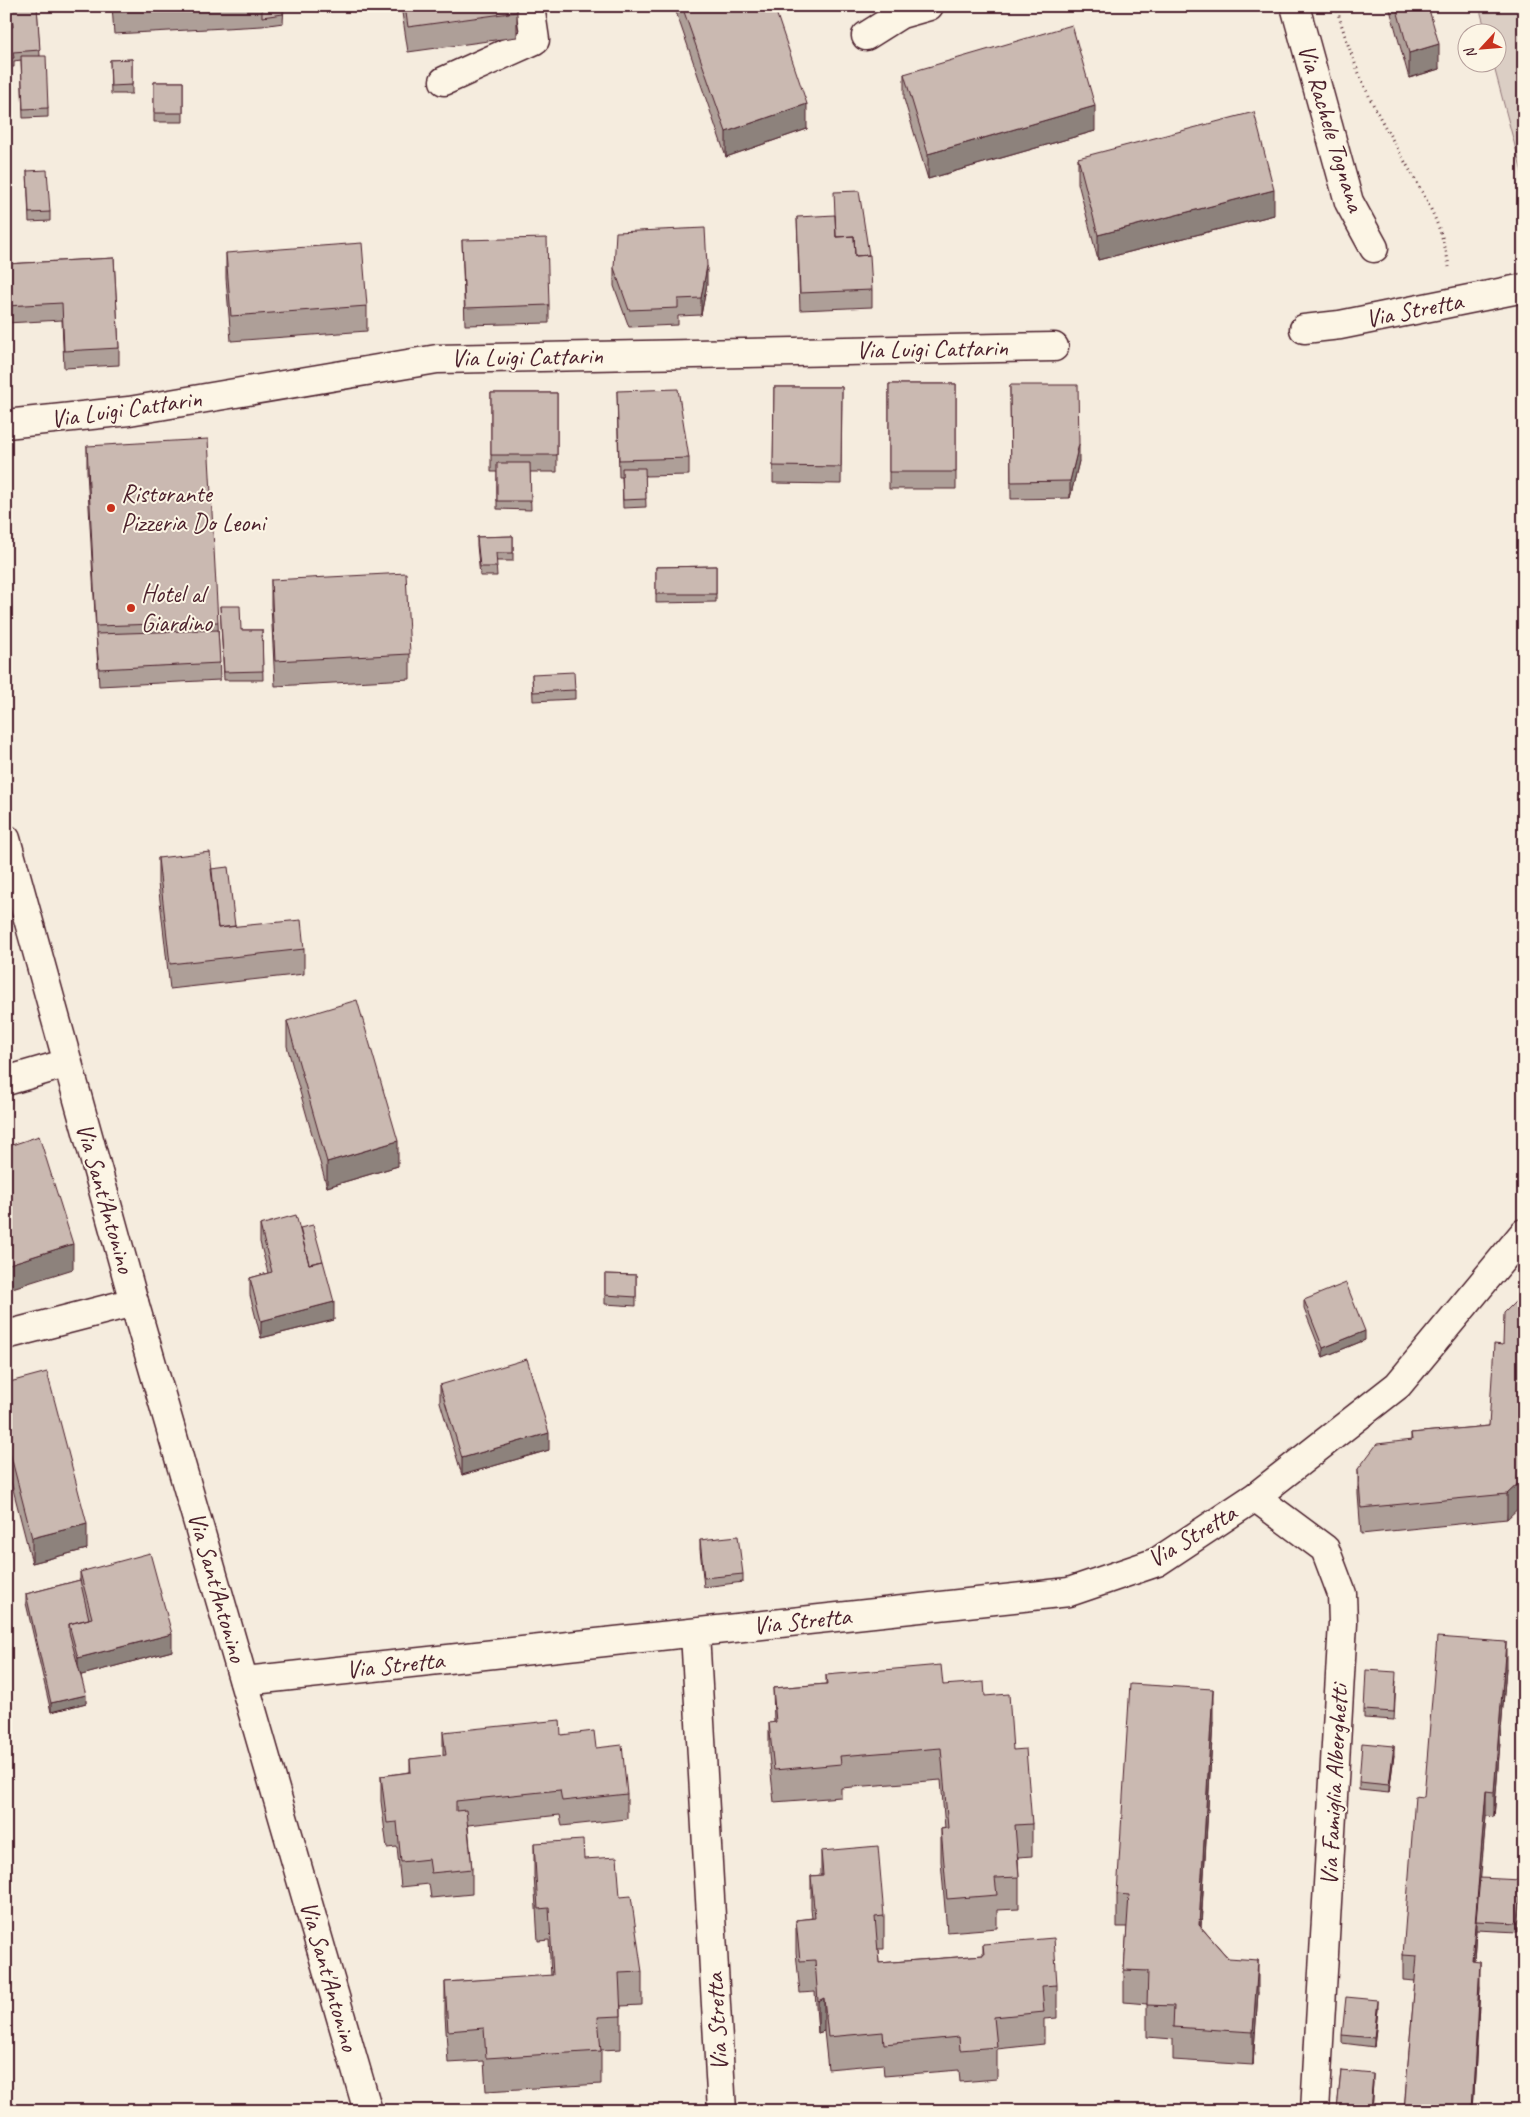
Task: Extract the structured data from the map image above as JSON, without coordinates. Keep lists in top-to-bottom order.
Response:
{
  "streets": {
    "street": [
      "Via Rachele Tognana",
      "Via Stretta",
      "Via Luigi Cattarin",
      "Via Sant'Antonino",
      "Via Famiglia Alberghetti"
    ]
  },
  "crossings": [
    ["Via Stretta", "Via Sant'Antonino"],
    ["Via Stretta", "Via Famiglia Alberghetti"]
  ],
  "places": ["Ristorante Pizzeria Do Leoni", "Hotel al Giardino"],
  "north": "bottom left"
}
